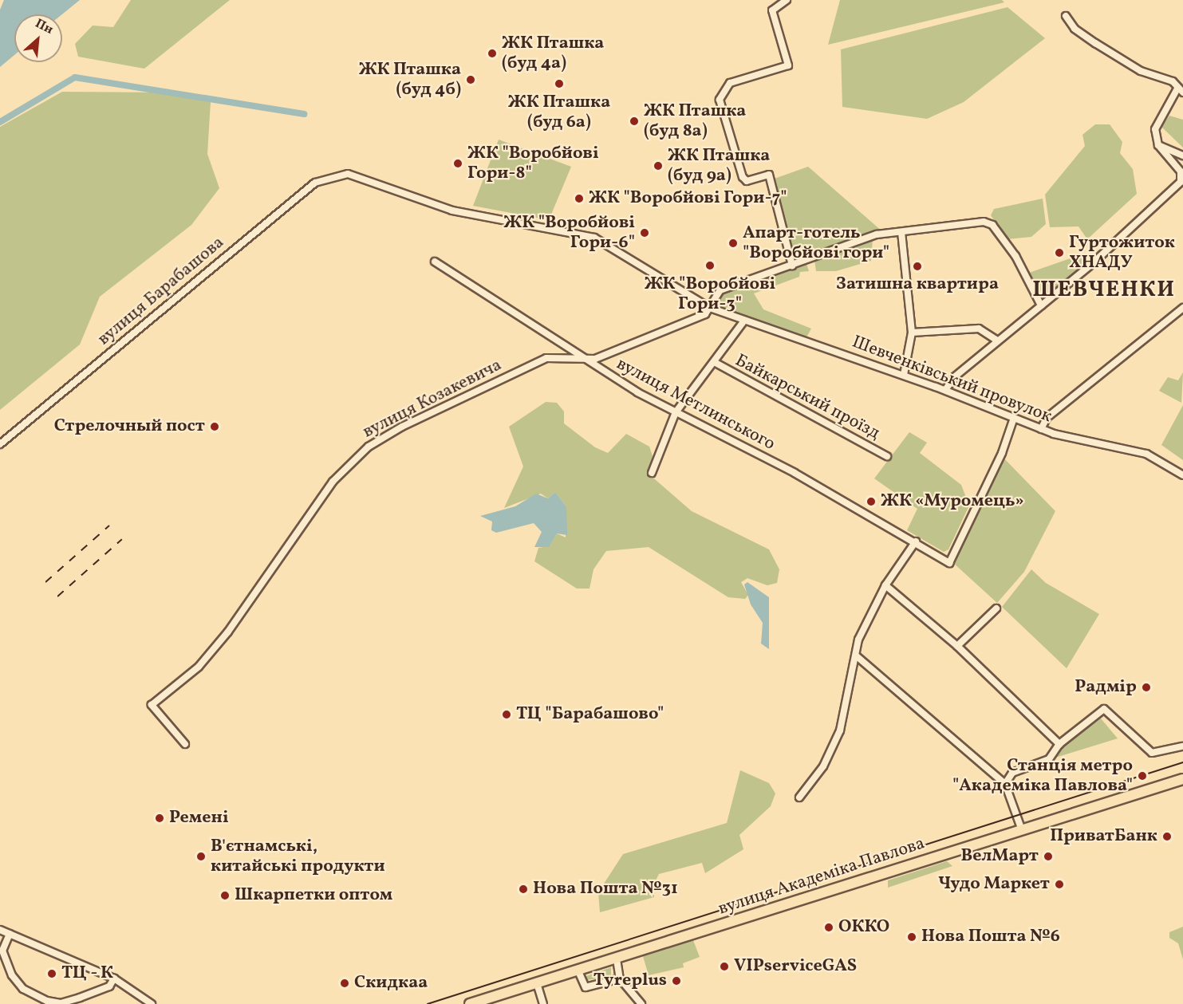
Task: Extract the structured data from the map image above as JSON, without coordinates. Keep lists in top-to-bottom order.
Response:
{
  "streets": {
    "main road": ["вулиця Академіка Павлова"],
    "street": [
      "вулиця Барабашова",
      "Шевченківський провулок",
      "Байкарський проїзд",
      "вулиця Козакевича",
      "вулиця Метлинського"
    ]
  },
  "crossings": [
    ["вулиця Барабашова", "Шевченківський провулок"],
    ["Шевченківський провулок", "вулиця Козакевича"],
    ["Шевченківський провулок", "вулиця Метлинського"],
    ["вулиця Козакевича", "вулиця Метлинського"]
  ],
  "districts": ["ШЕВЧЕНКИ"],
  "places": [
    "ЖК Пташка (буд 4а)",
    "ЖК Пташка (буд 4б)",
    "ЖК Пташка (буд 6а)",
    "ЖК Пташка (буд 8а)",
    "ЖК \"Воробйові Гори-8\"",
    "ЖК Пташка (буд 9а)",
    "ЖК \"Воробйові Гори-7\"",
    "ЖК \"Воробйові Гори-6\"",
    "Апарт-готель \"Воробйові гори\"",
    "Гуртожиток ХНАДУ",
    "ЖК \"Воробйові Гори-3\"",
    "Затишна квартира",
    "Стрелочный пост",
    "ЖК «Муромець»",
    "Радмір",
    "ТЦ \"Барабашово\"",
    "Станція метро \"Академіка Павлова\"",
    "Ремені",
    "ПриватБанк",
    "В'єтнамські, китайські продукти",
    "ВелМарт",
    "Чудо Маркет",
    "Нова Пошта №31",
    "Шкарпетки оптом",
    "ОККО",
    "Нова Пошта №6",
    "VIPserviceGAS",
    "ТЦ - К",
    "Tyreplus",
    "Скидкаа"
  ],
  "north": "top right"
}
